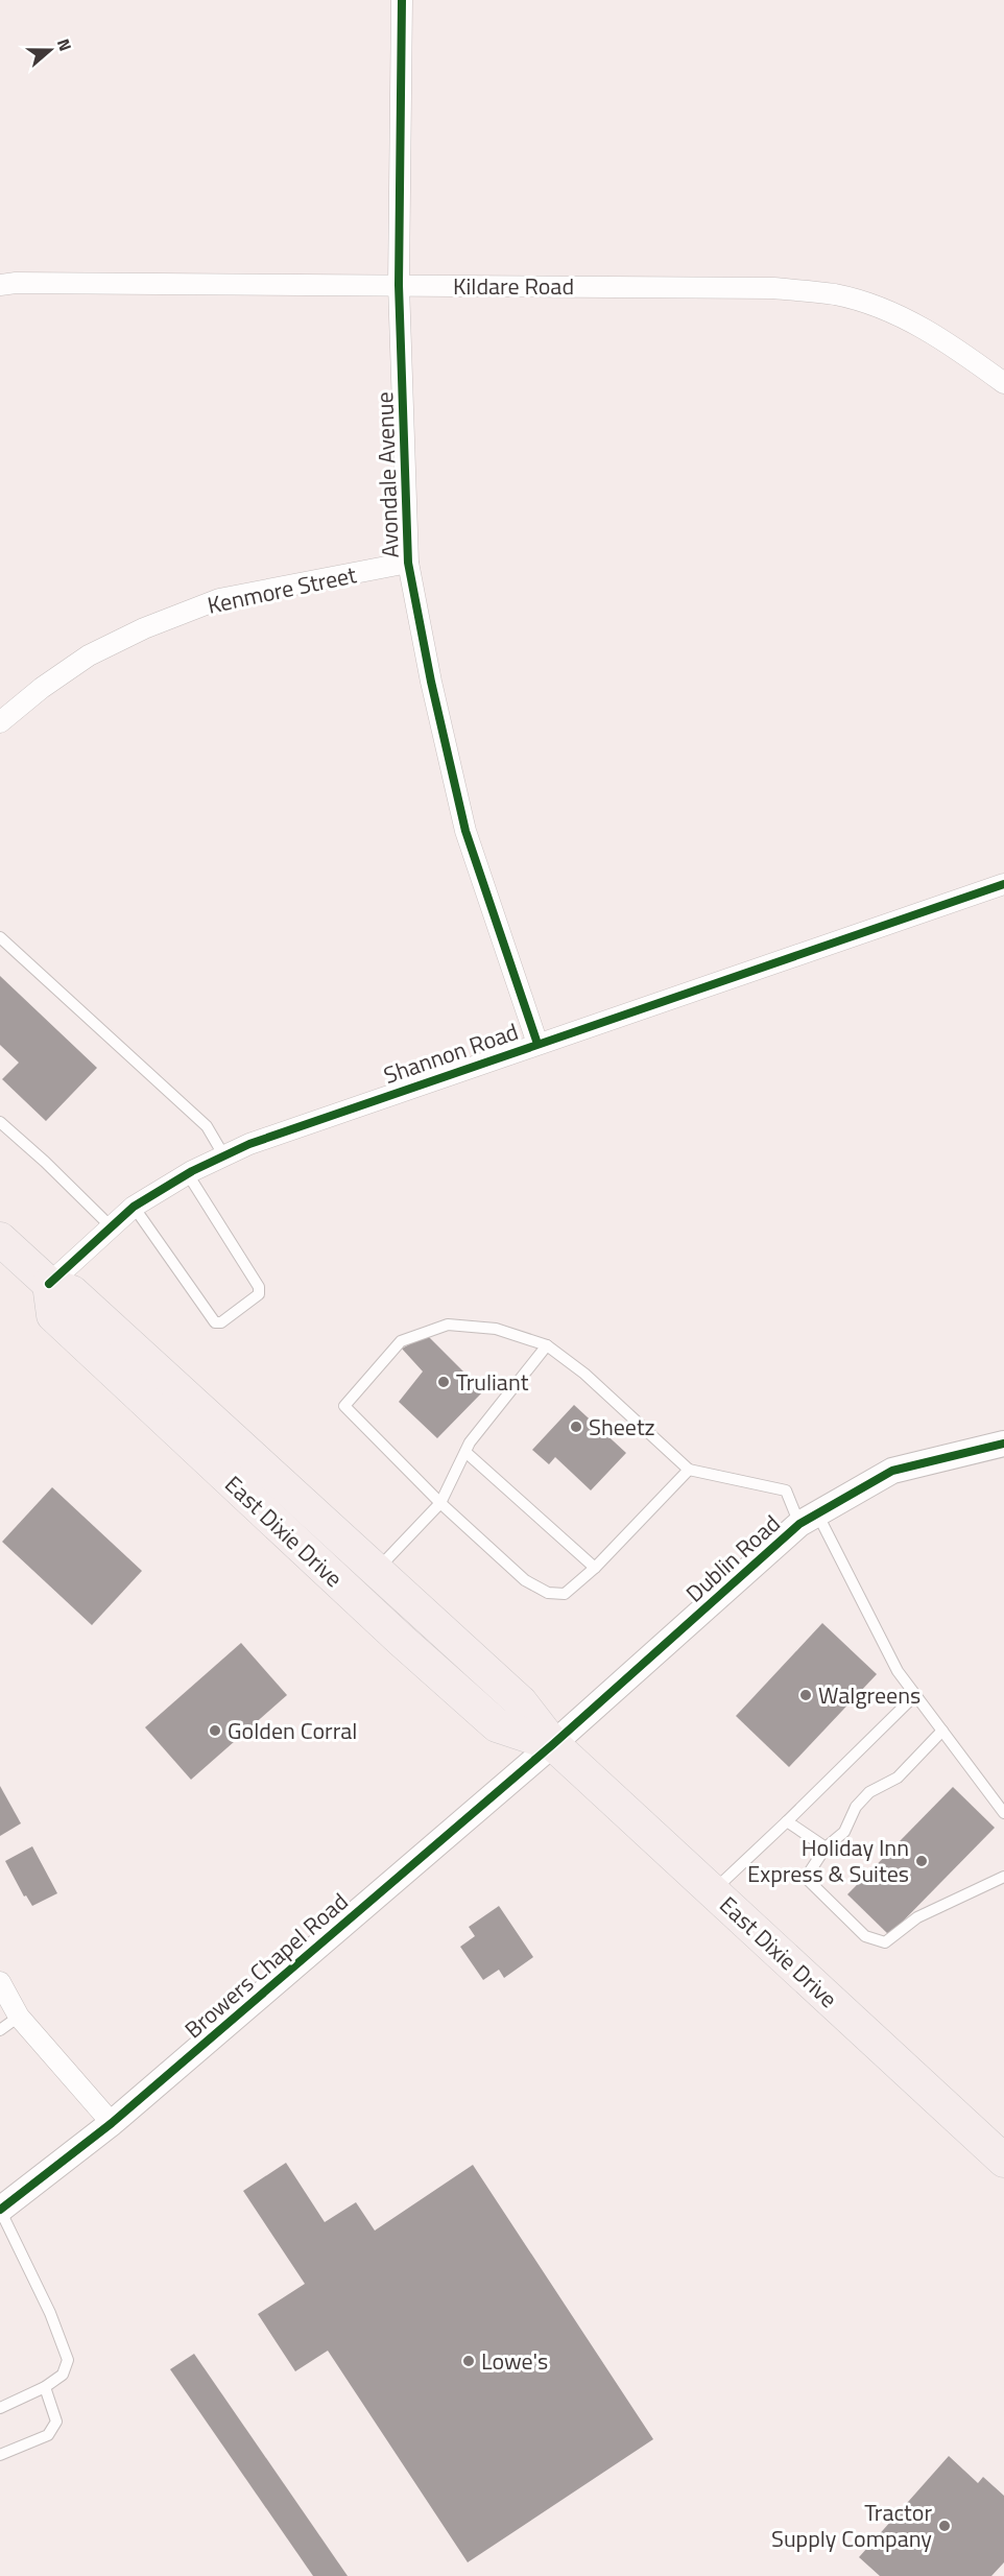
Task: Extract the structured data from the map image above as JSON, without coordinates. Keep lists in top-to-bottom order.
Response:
{
  "streets": {
    "main road": ["East Dixie Drive"],
    "street": [
      "Kildare Road",
      "Avondale Avenue",
      "Kenmore Street",
      "Shannon Road",
      "Dublin Road",
      "Browers Chapel Road"
    ]
  },
  "crossings": [
    ["Kildare Road", "Avondale Avenue"],
    ["Avondale Avenue", "Kenmore Street"],
    ["Avondale Avenue", "Shannon Road"],
    ["Shannon Road", "East Dixie Drive"],
    ["East Dixie Drive", "Dublin Road"],
    ["East Dixie Drive", "Browers Chapel Road"],
    ["Dublin Road", "Browers Chapel Road"]
  ],
  "places": [
    "Truliant",
    "Sheetz",
    "Walgreens",
    "Golden Corral",
    "Holiday Inn Express & Suites",
    "Lowe's",
    "Tractor Supply Company"
  ],
  "north": "right"
}
